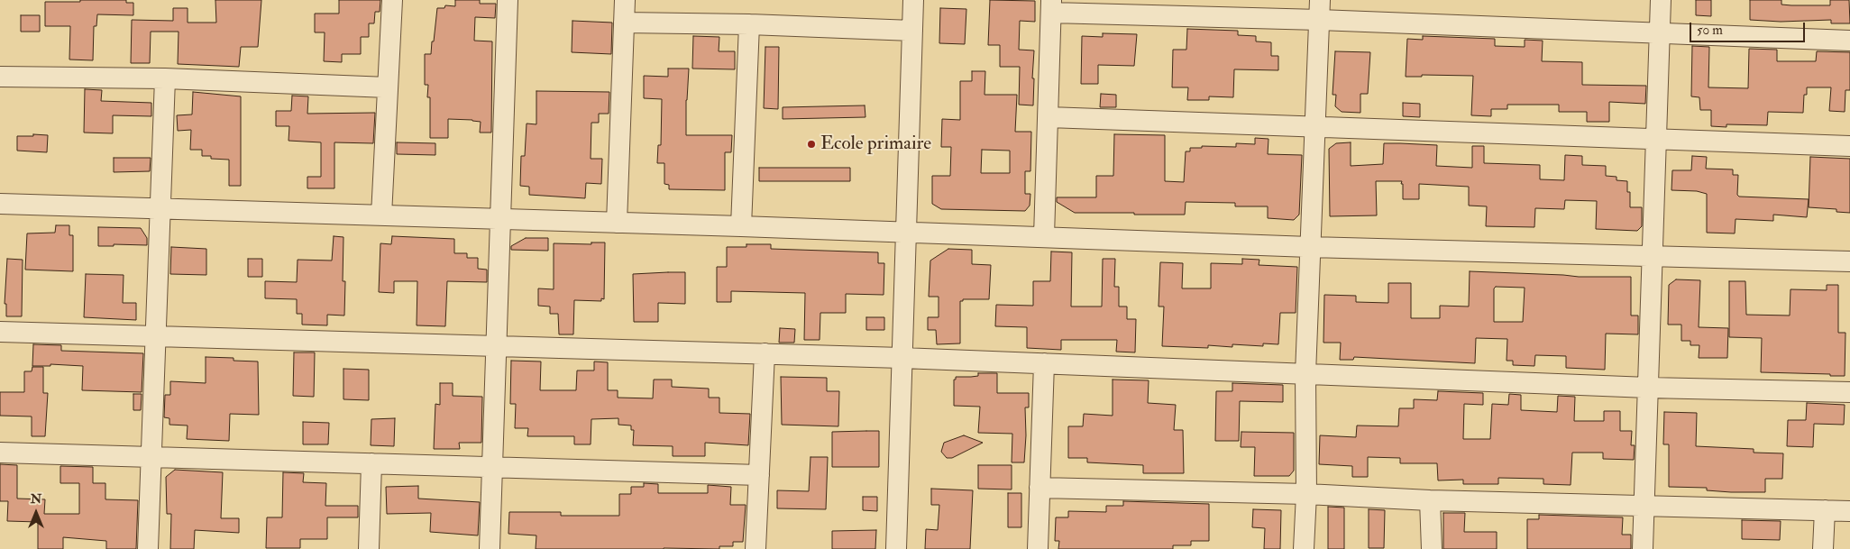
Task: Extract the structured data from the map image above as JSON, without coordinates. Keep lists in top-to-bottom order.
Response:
{
  "places": ["Ecole primaire"],
  "scale_bar": "50 m",
  "north": "top"
}
